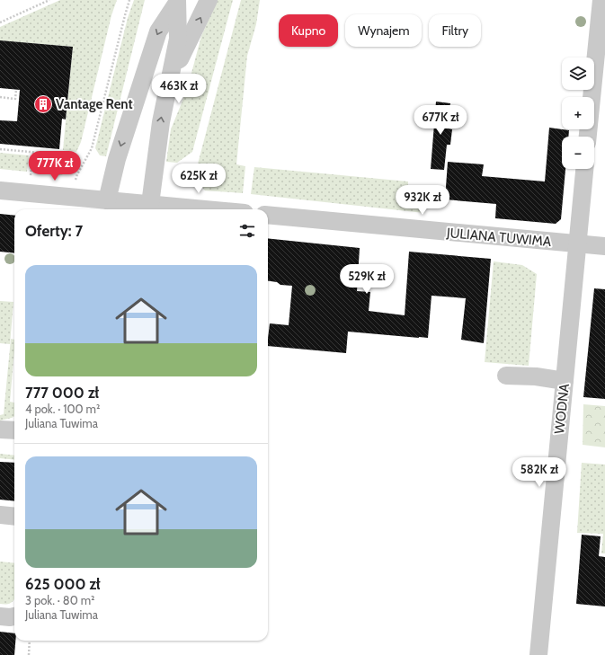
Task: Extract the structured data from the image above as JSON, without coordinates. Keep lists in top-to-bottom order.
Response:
{
  "streets": {
    "street": ["JULIANA TUWIMA", "WODNA"]
  },
  "crossings": [
    ["JULIANA TUWIMA", "WODNA"]
  ],
  "places": {
    "building": ["Vantage Rent"]
  },
  "page": {
    "chip": ["Kupno", "Wynajem", "Filtry"],
    "map_buttons": ["+", "−"],
    "price": [
      "463K zł",
      "677K zł",
      "777K zł",
      "625K zł",
      "932K zł",
      "529K zł",
      "582K zł"
    ],
    "heading": "Oferty: 7",
    "list": [
      {
        "name": "777 000 zł",
        "note": "4 pok. · 100 m² · Juliana Tuwima"
      },
      {
        "name": "625 000 zł",
        "note": "3 pok. · 80 m² · Juliana Tuwima"
      }
    ]
  }
}
